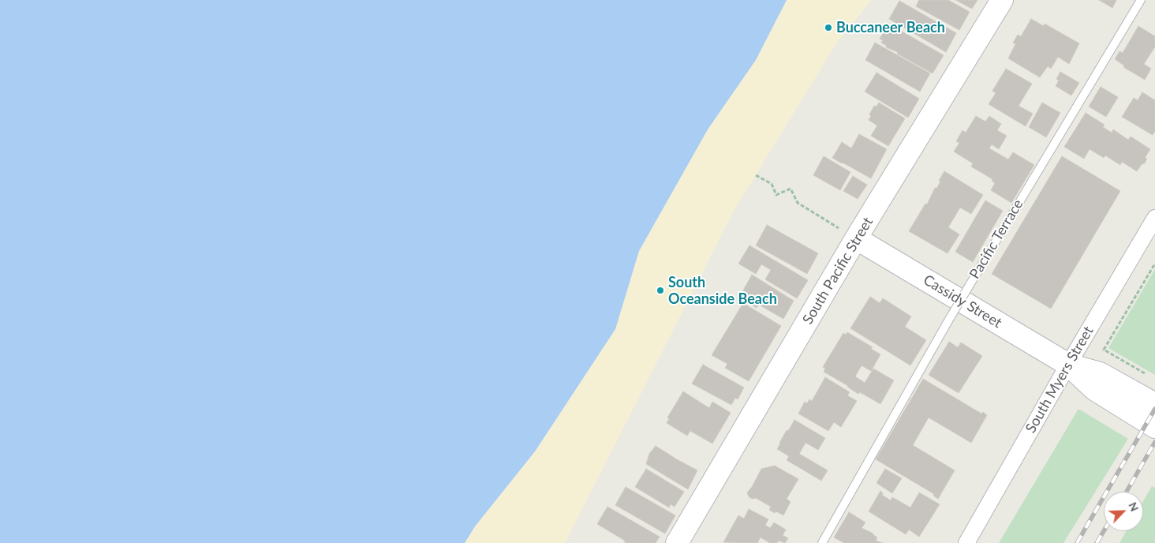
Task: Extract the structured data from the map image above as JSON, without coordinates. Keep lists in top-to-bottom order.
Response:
{
  "streets": {
    "main road": ["South Pacific Street", "Cassidy Street"],
    "street": ["South Myers Street"],
    "lane": ["Pacific Terrace"]
  },
  "crossings": [
    ["South Pacific Street", "Cassidy Street"],
    ["Cassidy Street", "South Myers Street"]
  ],
  "places": ["Buccaneer Beach", "South Oceanside Beach"],
  "north": "top right"
}
